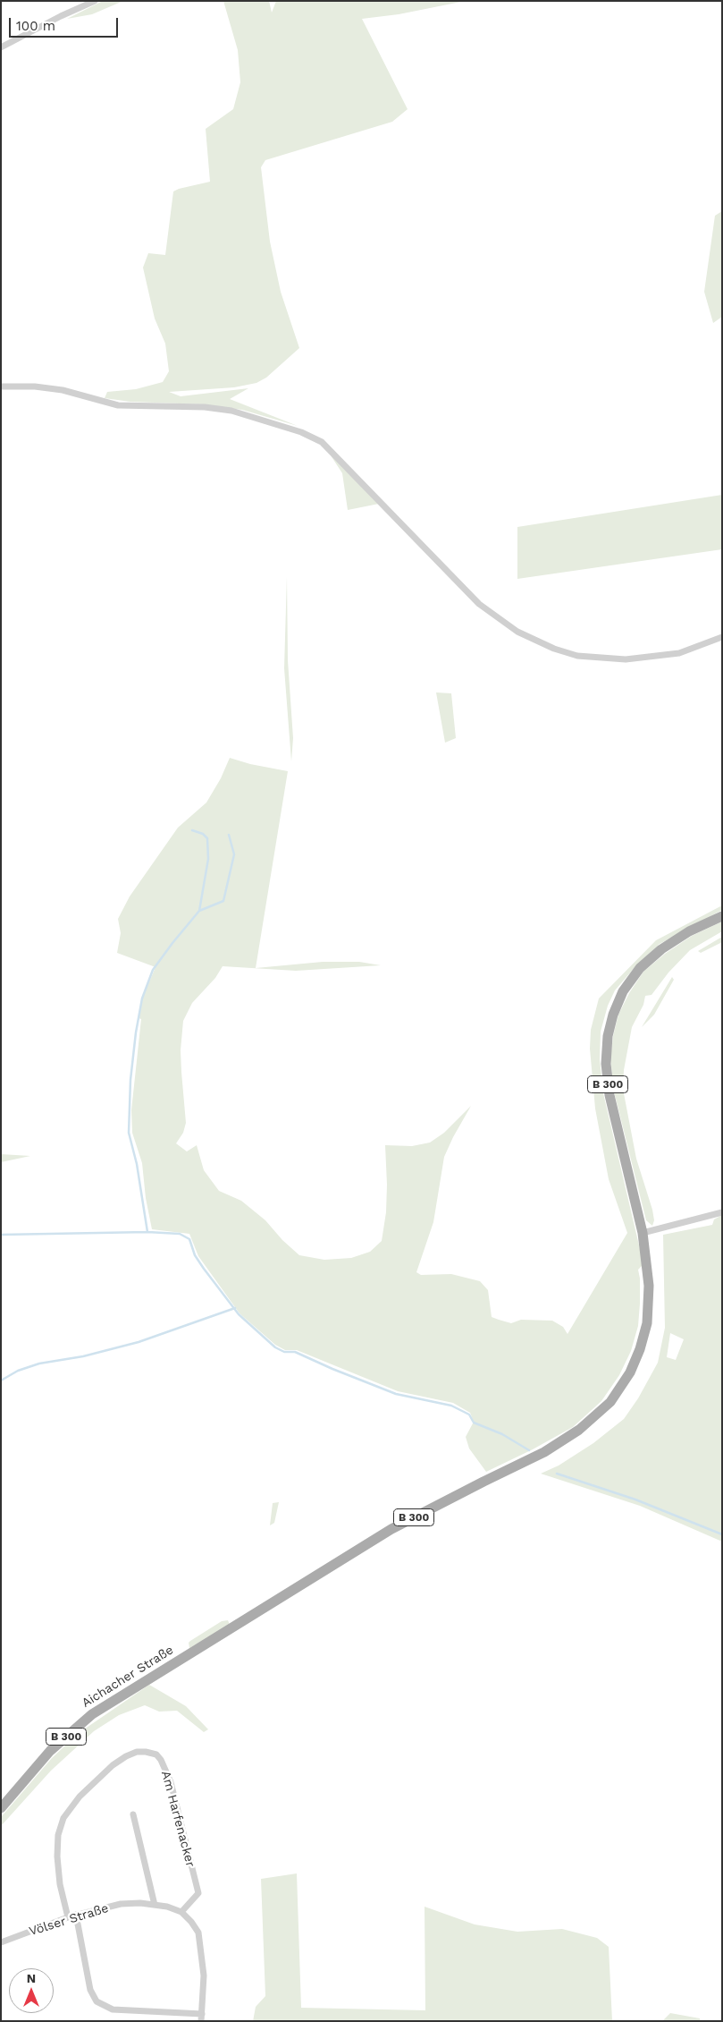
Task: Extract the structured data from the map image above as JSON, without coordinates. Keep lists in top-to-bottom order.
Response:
{
  "streets": {
    "main road": ["B 300", "Aichacher Straße"],
    "street": ["Am Harfenacker", "Völser Straße"]
  },
  "crossings": [
    ["B 300", "Aichacher Straße"],
    ["Am Harfenacker", "Völser Straße"]
  ],
  "scale_bar": "100 m",
  "north": "top"
}
